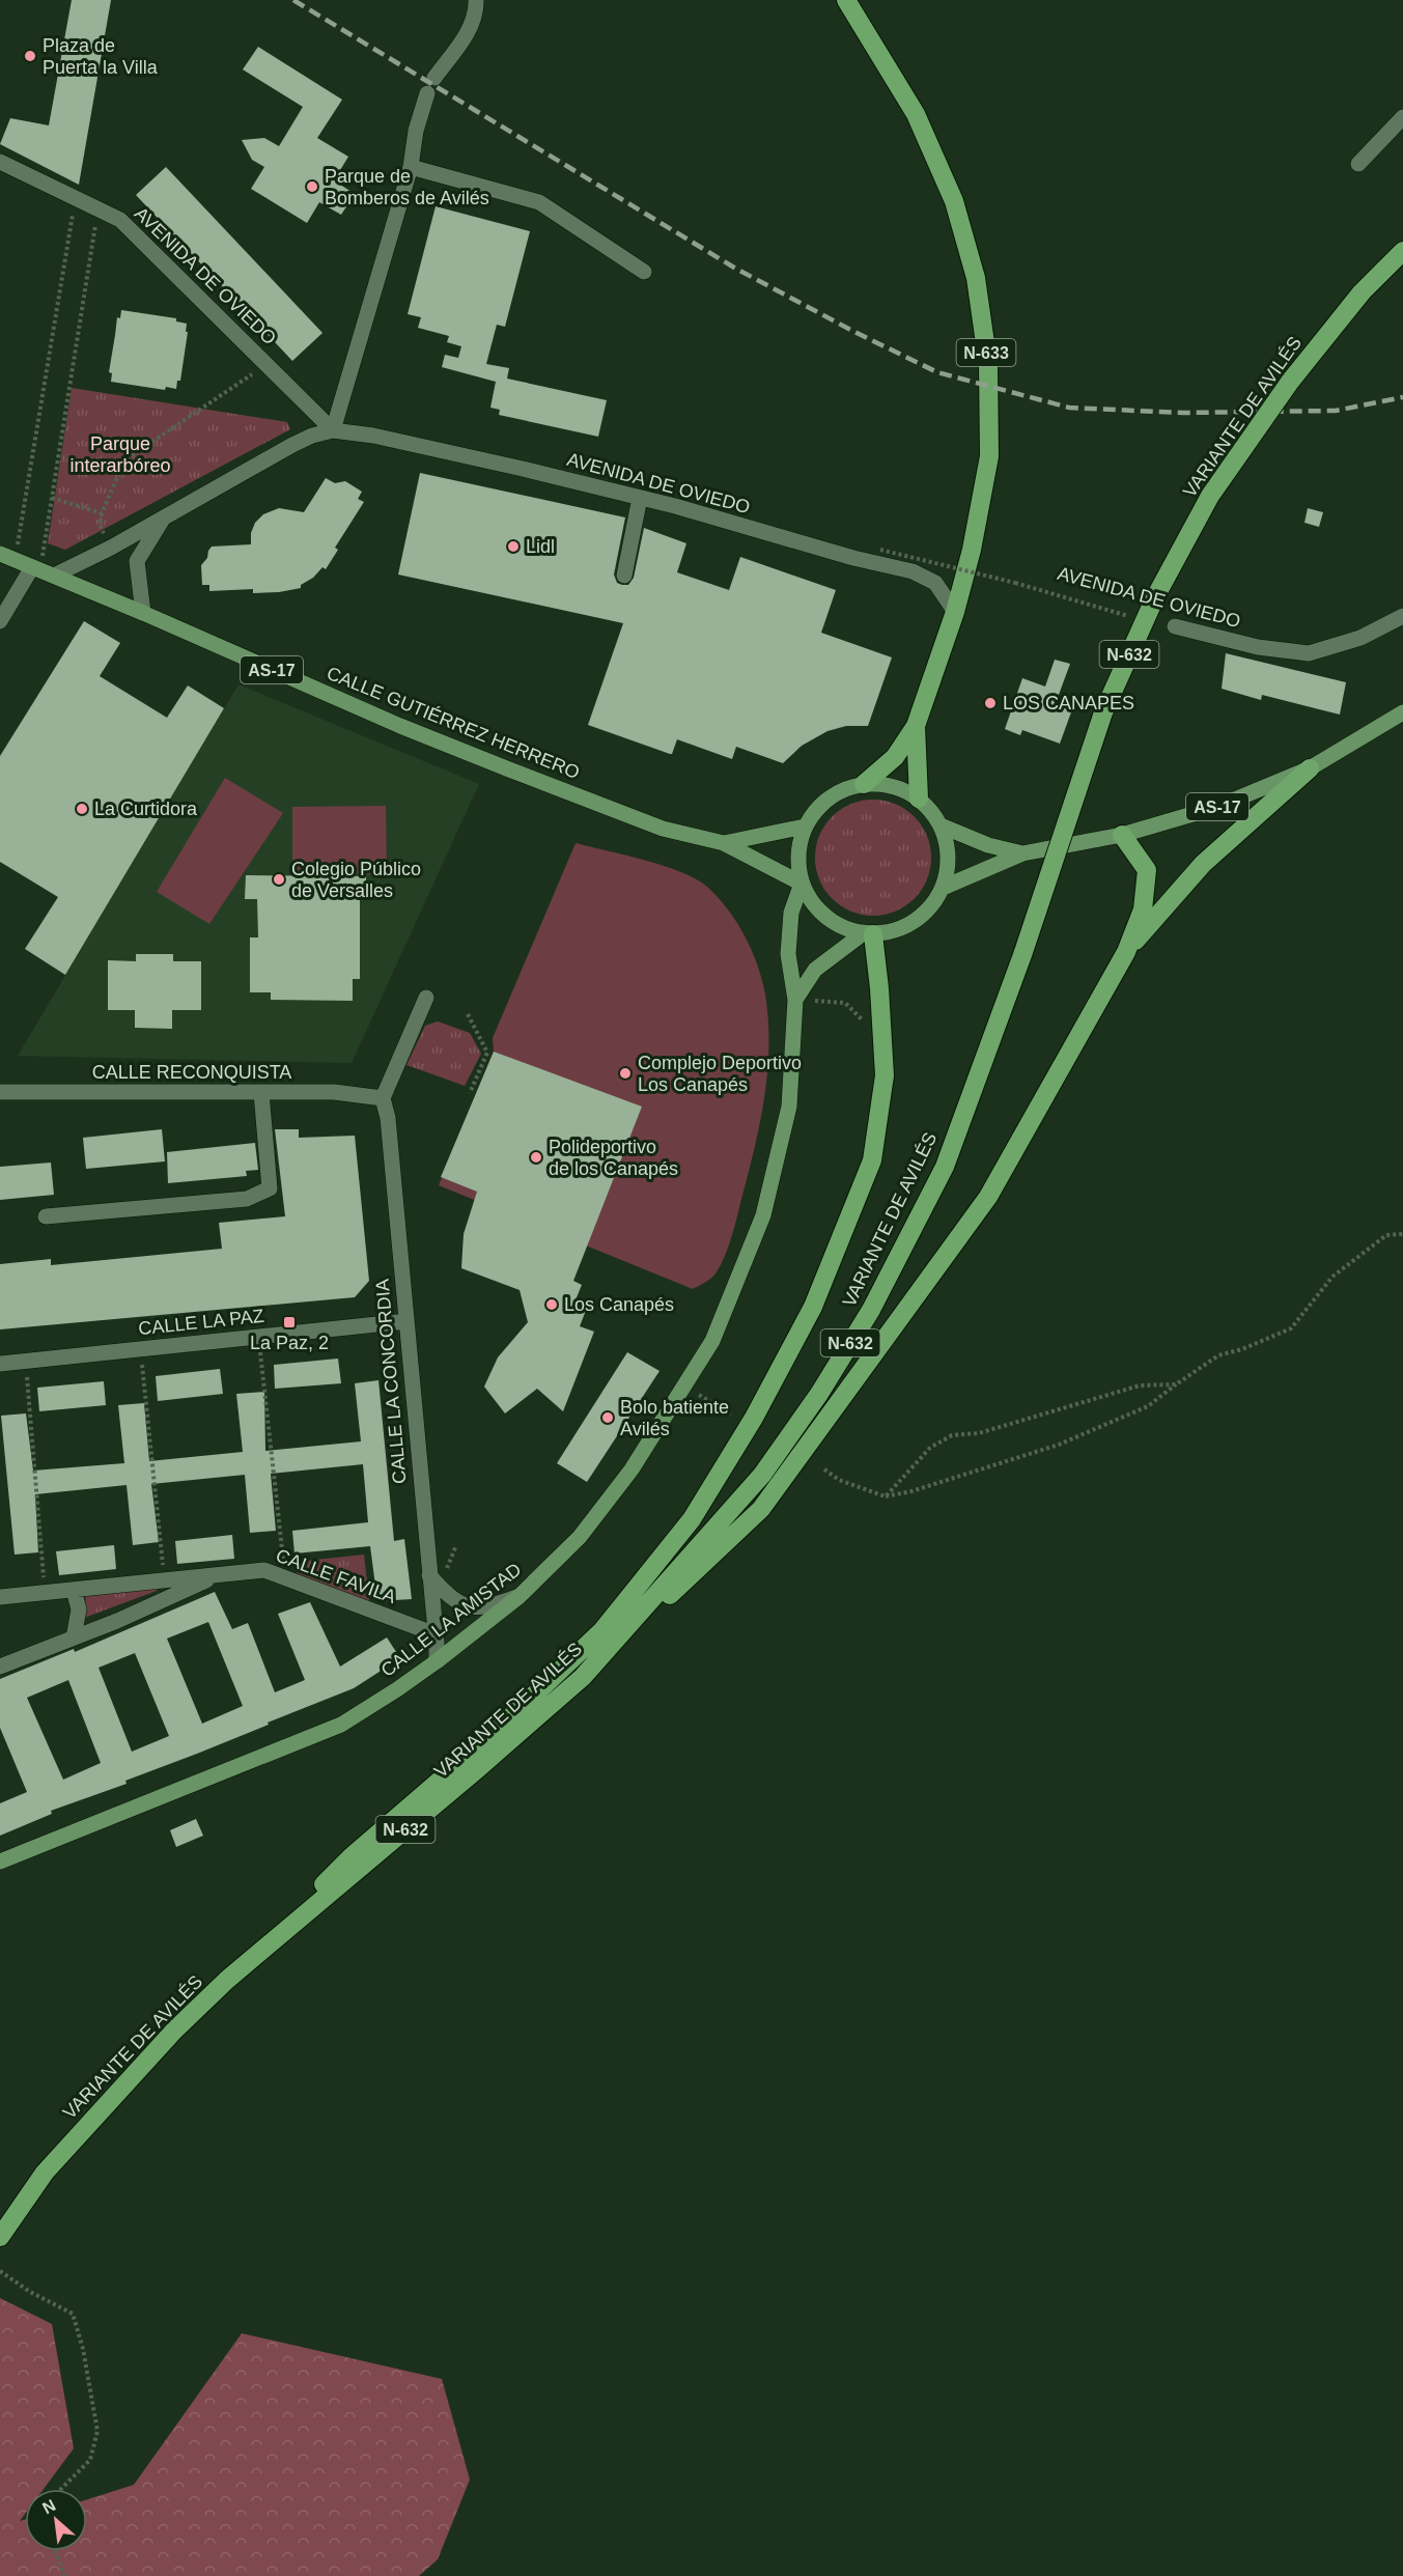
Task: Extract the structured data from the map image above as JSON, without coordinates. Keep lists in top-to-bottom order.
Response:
{
  "streets": {
    "highway": ["N-633", "VARIANTE DE AVILÉS", "N-632"],
    "main road": ["AS-17", "CALLE GUTIÉRREZ HERRERO", "CALLE LA AMISTAD"],
    "street": [
      "AVENIDA DE OVIEDO",
      "CALLE RECONQUISTA",
      "CALLE LA PAZ",
      "CALLE LA CONCORDIA",
      "CALLE FAVILA"
    ]
  },
  "crossings": [
    ["AVENIDA DE OVIEDO", "N-633"],
    ["AVENIDA DE OVIEDO", "CALLE GUTIÉRREZ HERRERO"],
    ["N-633", "AS-17"],
    ["N-633", "CALLE LA AMISTAD"],
    ["AS-17", "CALLE GUTIÉRREZ HERRERO"],
    ["AS-17", "CALLE LA AMISTAD"],
    ["CALLE RECONQUISTA", "CALLE LA CONCORDIA"],
    ["CALLE LA PAZ", "CALLE LA CONCORDIA"],
    ["CALLE LA CONCORDIA", "CALLE FAVILA"],
    ["CALLE LA CONCORDIA", "CALLE LA AMISTAD"]
  ],
  "parks": ["Parque interarbóreo"],
  "places": {
    "other": [
      "Plaza de Puerta la Villa",
      "Parque de Bomberos de Avilés",
      "Lidl",
      "LOS CANAPES",
      "La Curtidora",
      "Colegio Público de Versalles",
      "Complejo Deportivo Los Canapés",
      "Polideportivo de los Canapés",
      "Los Canapés",
      "Bolo batiente Avilés"
    ],
    "transit": ["La Paz, 2"]
  },
  "north": "top left"
}
